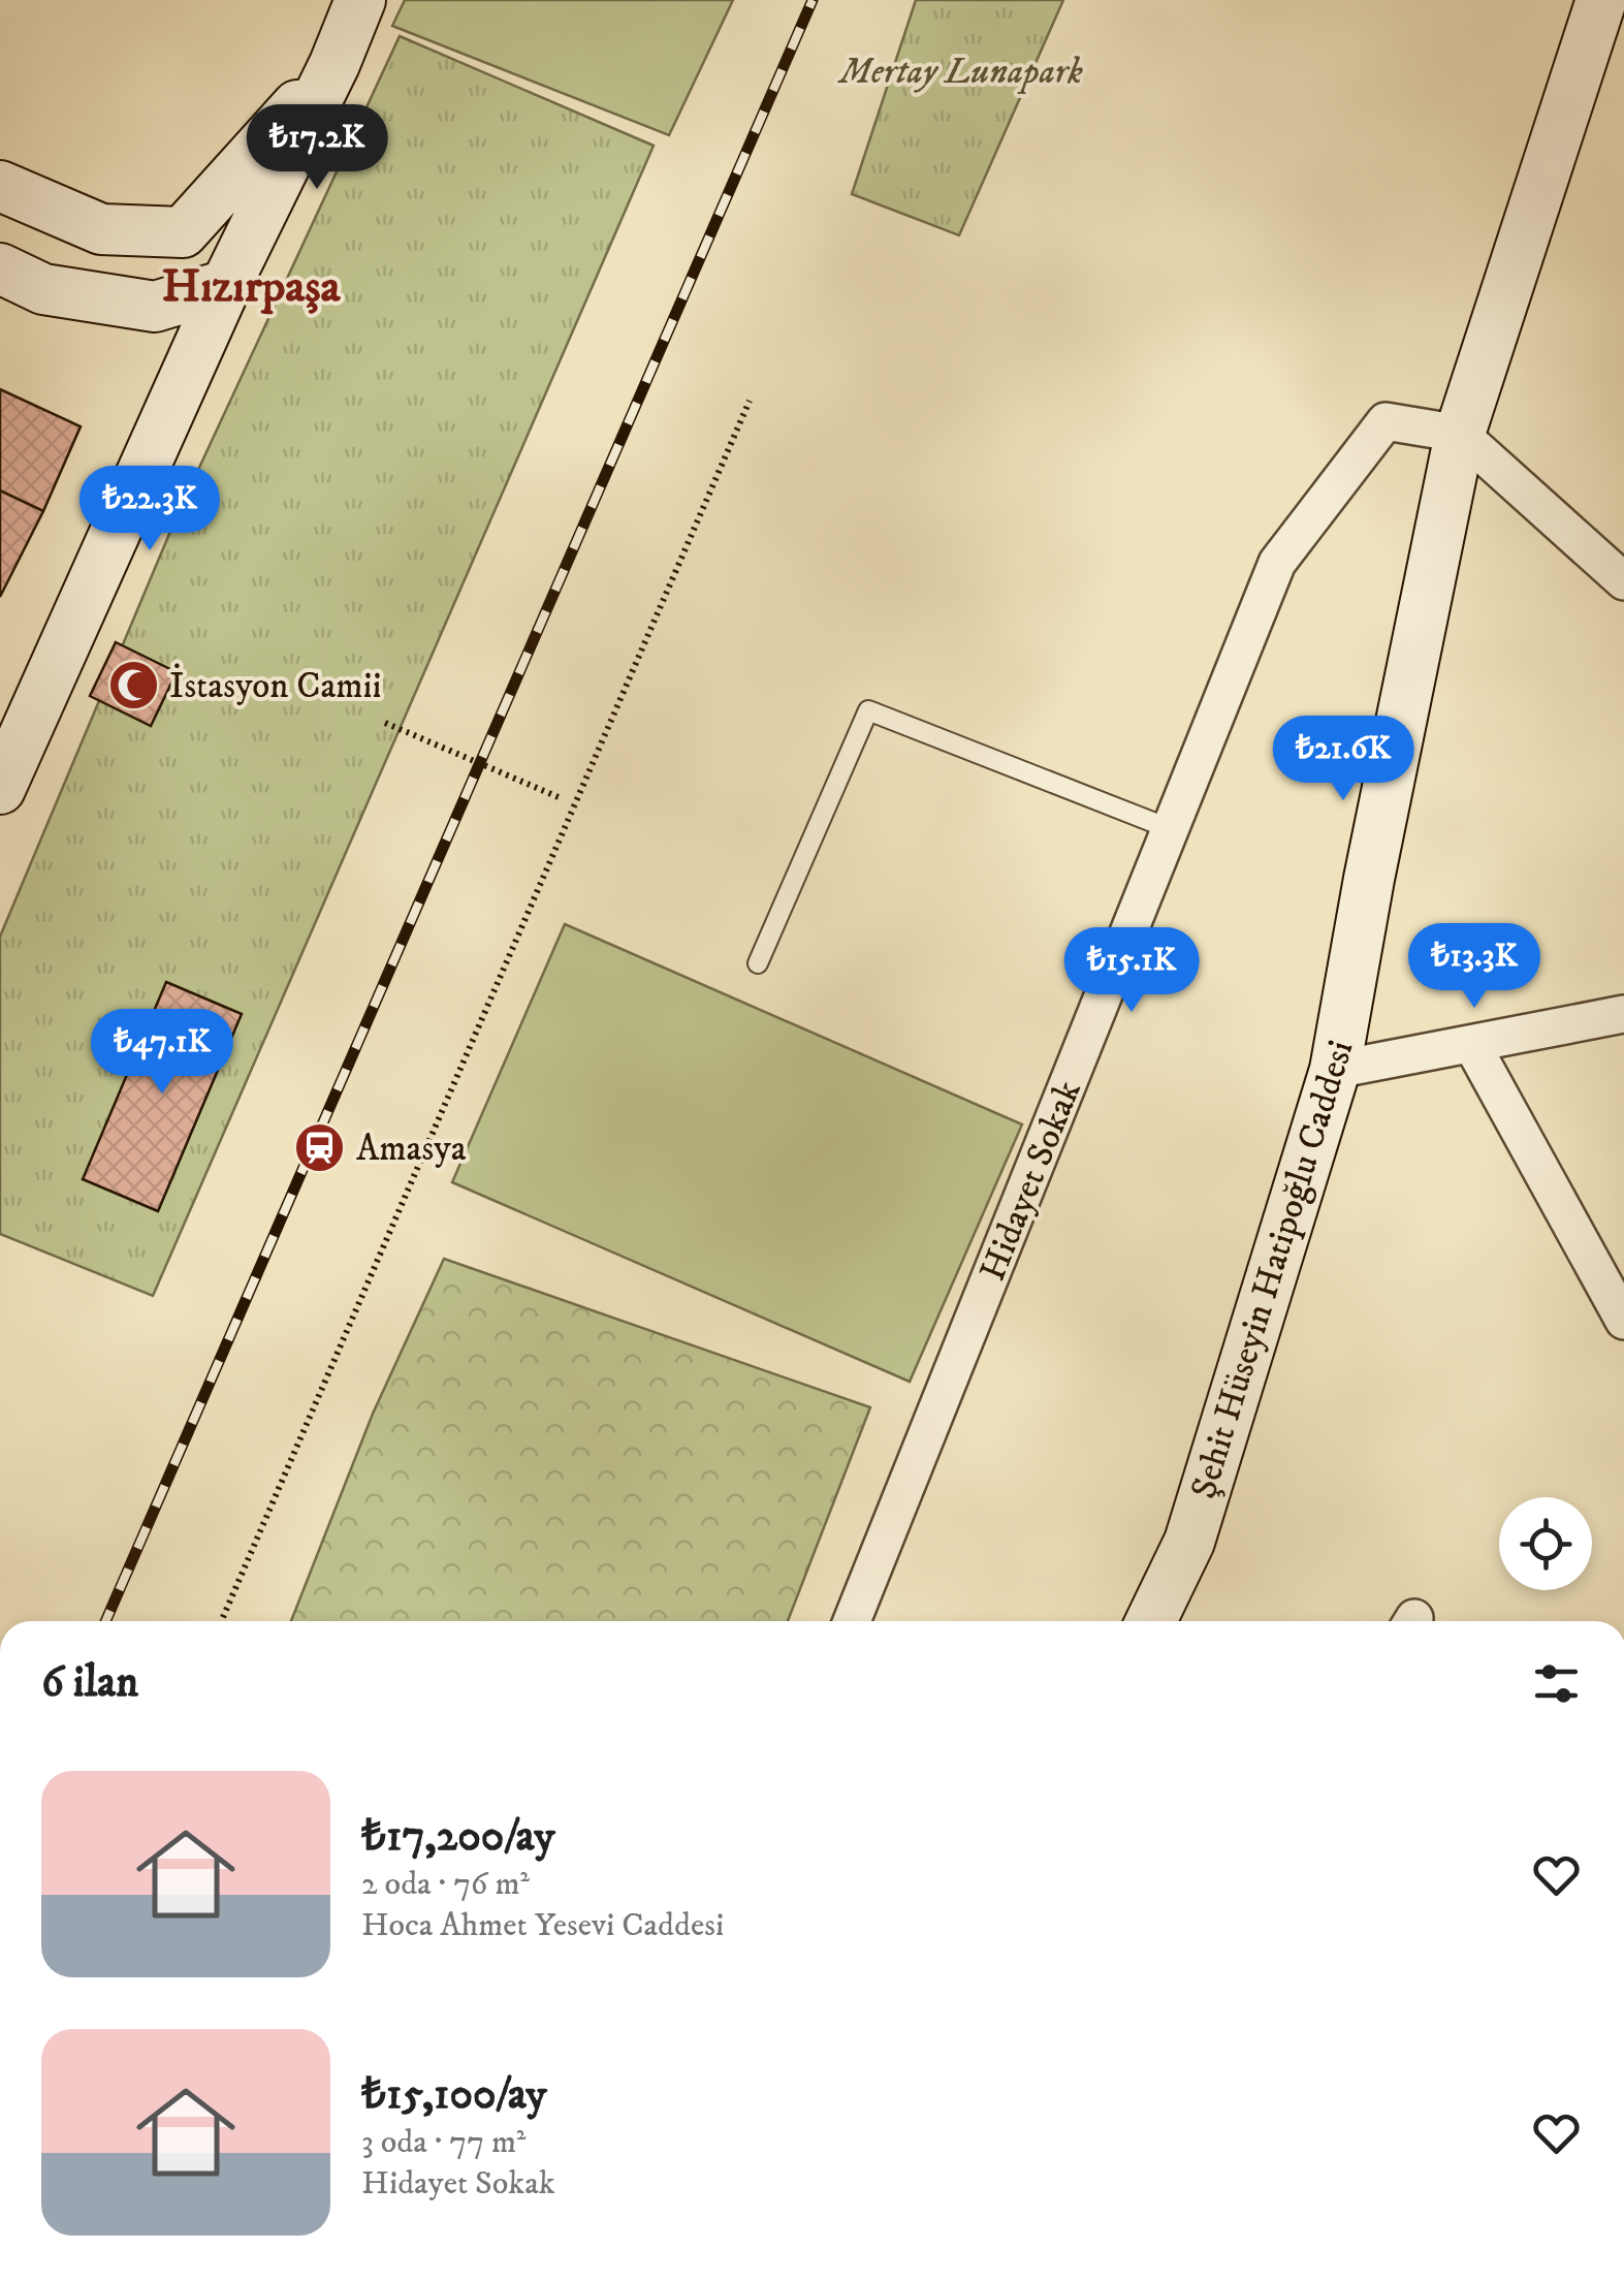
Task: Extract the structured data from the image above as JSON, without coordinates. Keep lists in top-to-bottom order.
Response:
{
  "streets": {
    "street": ["Hidayet Sokak", "Şehit Hüseyin Hatipoğlu Caddesi"]
  },
  "crossings": [
    ["Hidayet Sokak", "Şehit Hüseyin Hatipoğlu Caddesi"]
  ],
  "districts": ["Hızırpaşa"],
  "parks": ["Mertay Lunapark"],
  "places": {
    "mosque": ["İstasyon Camii"],
    "station": ["Amasya"]
  },
  "page": {
    "price": [
      "₺17.2K",
      "₺22.3K",
      "₺21.6K",
      "₺13.3K",
      "₺15.1K",
      "₺47.1K"
    ],
    "heading": "6 ilan",
    "list": [
      {
        "name": "₺17,200/ay",
        "note": "2 oda · 76 m² · Hoca Ahmet Yesevi Caddesi"
      },
      {
        "name": "₺15,100/ay",
        "note": "3 oda · 77 m² · Hidayet Sokak"
      }
    ]
  }
}
